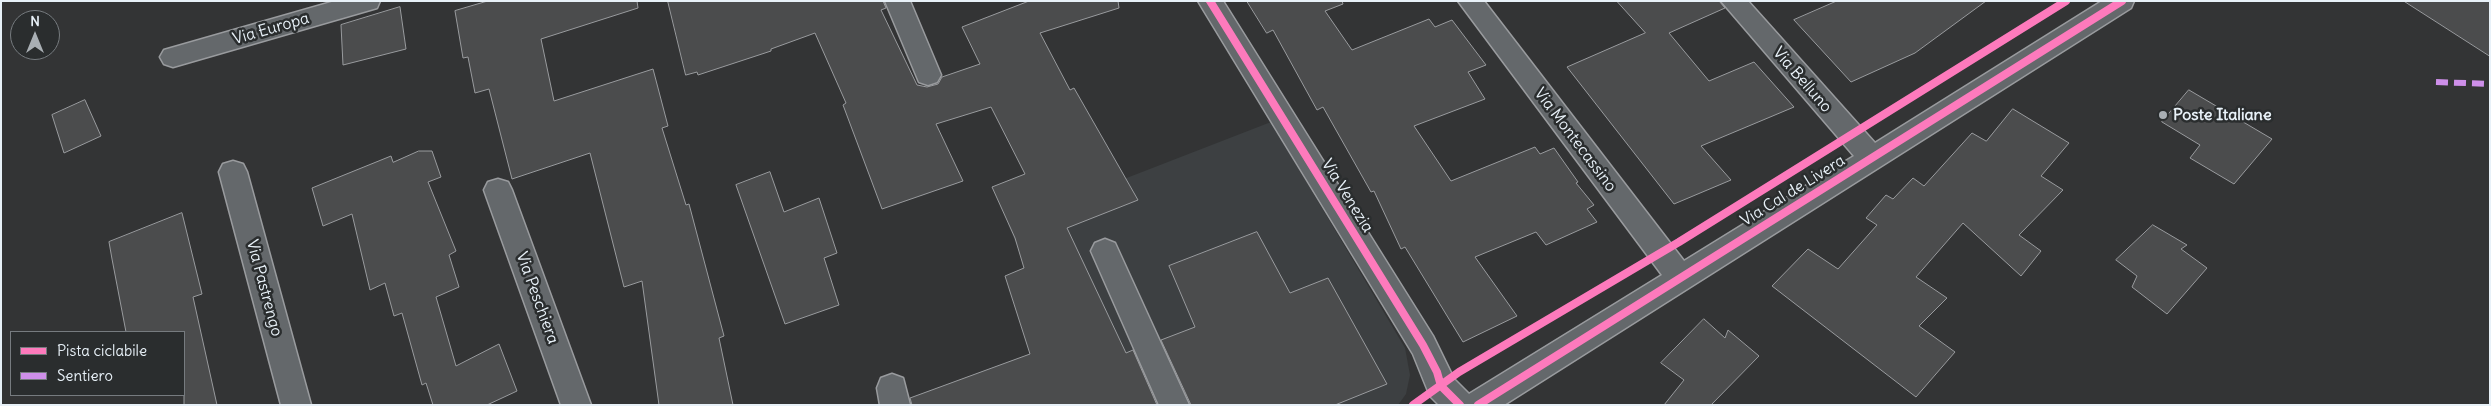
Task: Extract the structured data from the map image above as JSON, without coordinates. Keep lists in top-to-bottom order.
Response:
{
  "streets": {
    "street": [
      "Via Europa",
      "Via Belluno",
      "Via Montecassino",
      "Via Cal de Livera",
      "Via Venezia",
      "Via Pastrengo",
      "Via Peschiera"
    ]
  },
  "crossings": [
    ["Via Belluno", "Via Cal de Livera"],
    ["Via Montecassino", "Via Cal de Livera"]
  ],
  "places": ["Poste Italiane"],
  "legend": ["Pista ciclabile", "Sentiero"],
  "north": "top"
}
